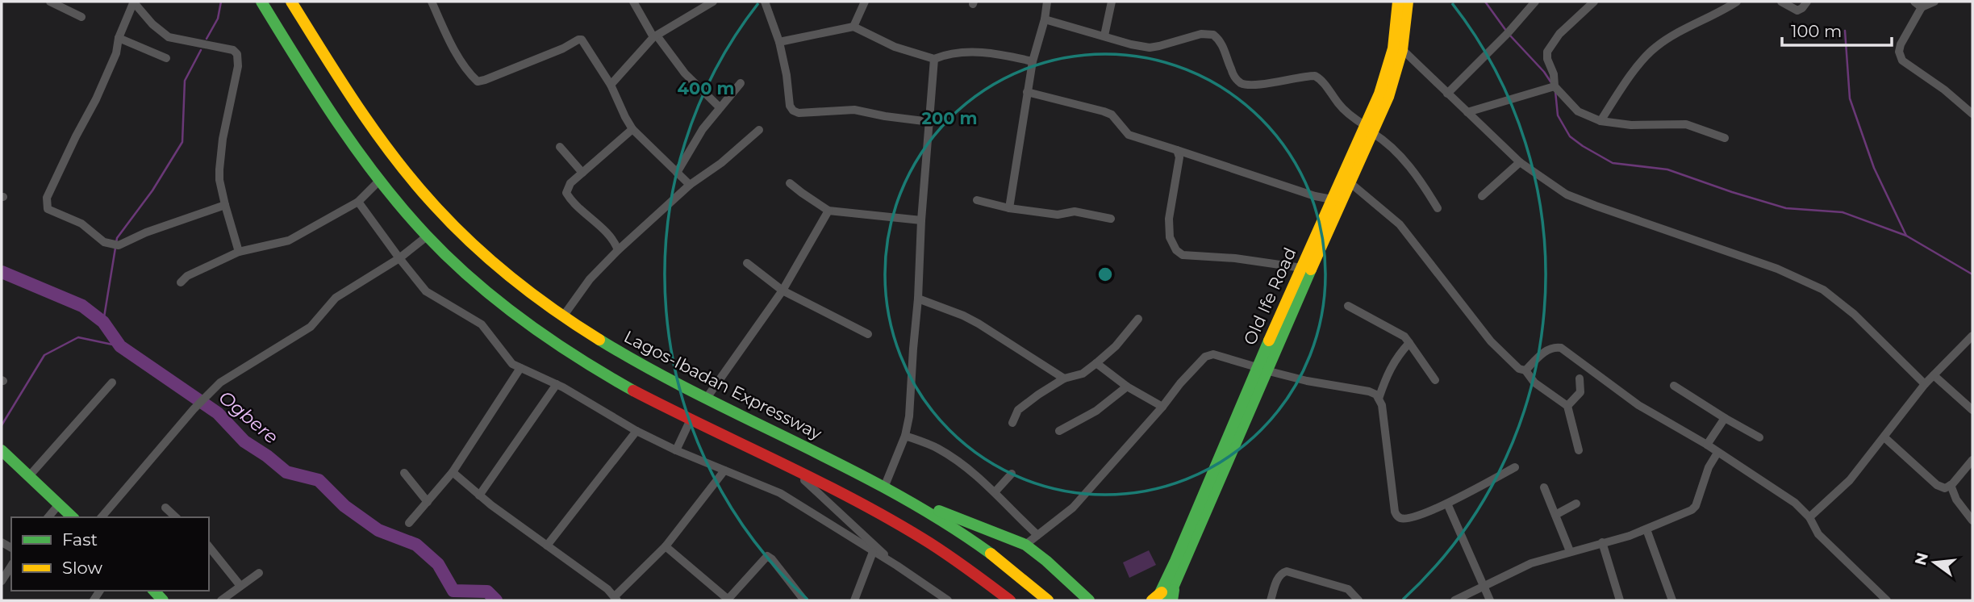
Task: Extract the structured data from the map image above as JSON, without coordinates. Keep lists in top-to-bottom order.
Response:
{
  "streets": {
    "main road": ["Old Ife Road", "Lagos-Ibadan Expressway"]
  },
  "water": ["Ogbere"],
  "legend": ["Fast", "Slow"],
  "scale_bar": "100 m",
  "north": "left",
  "rings": ["400 m", "200 m"]
}
